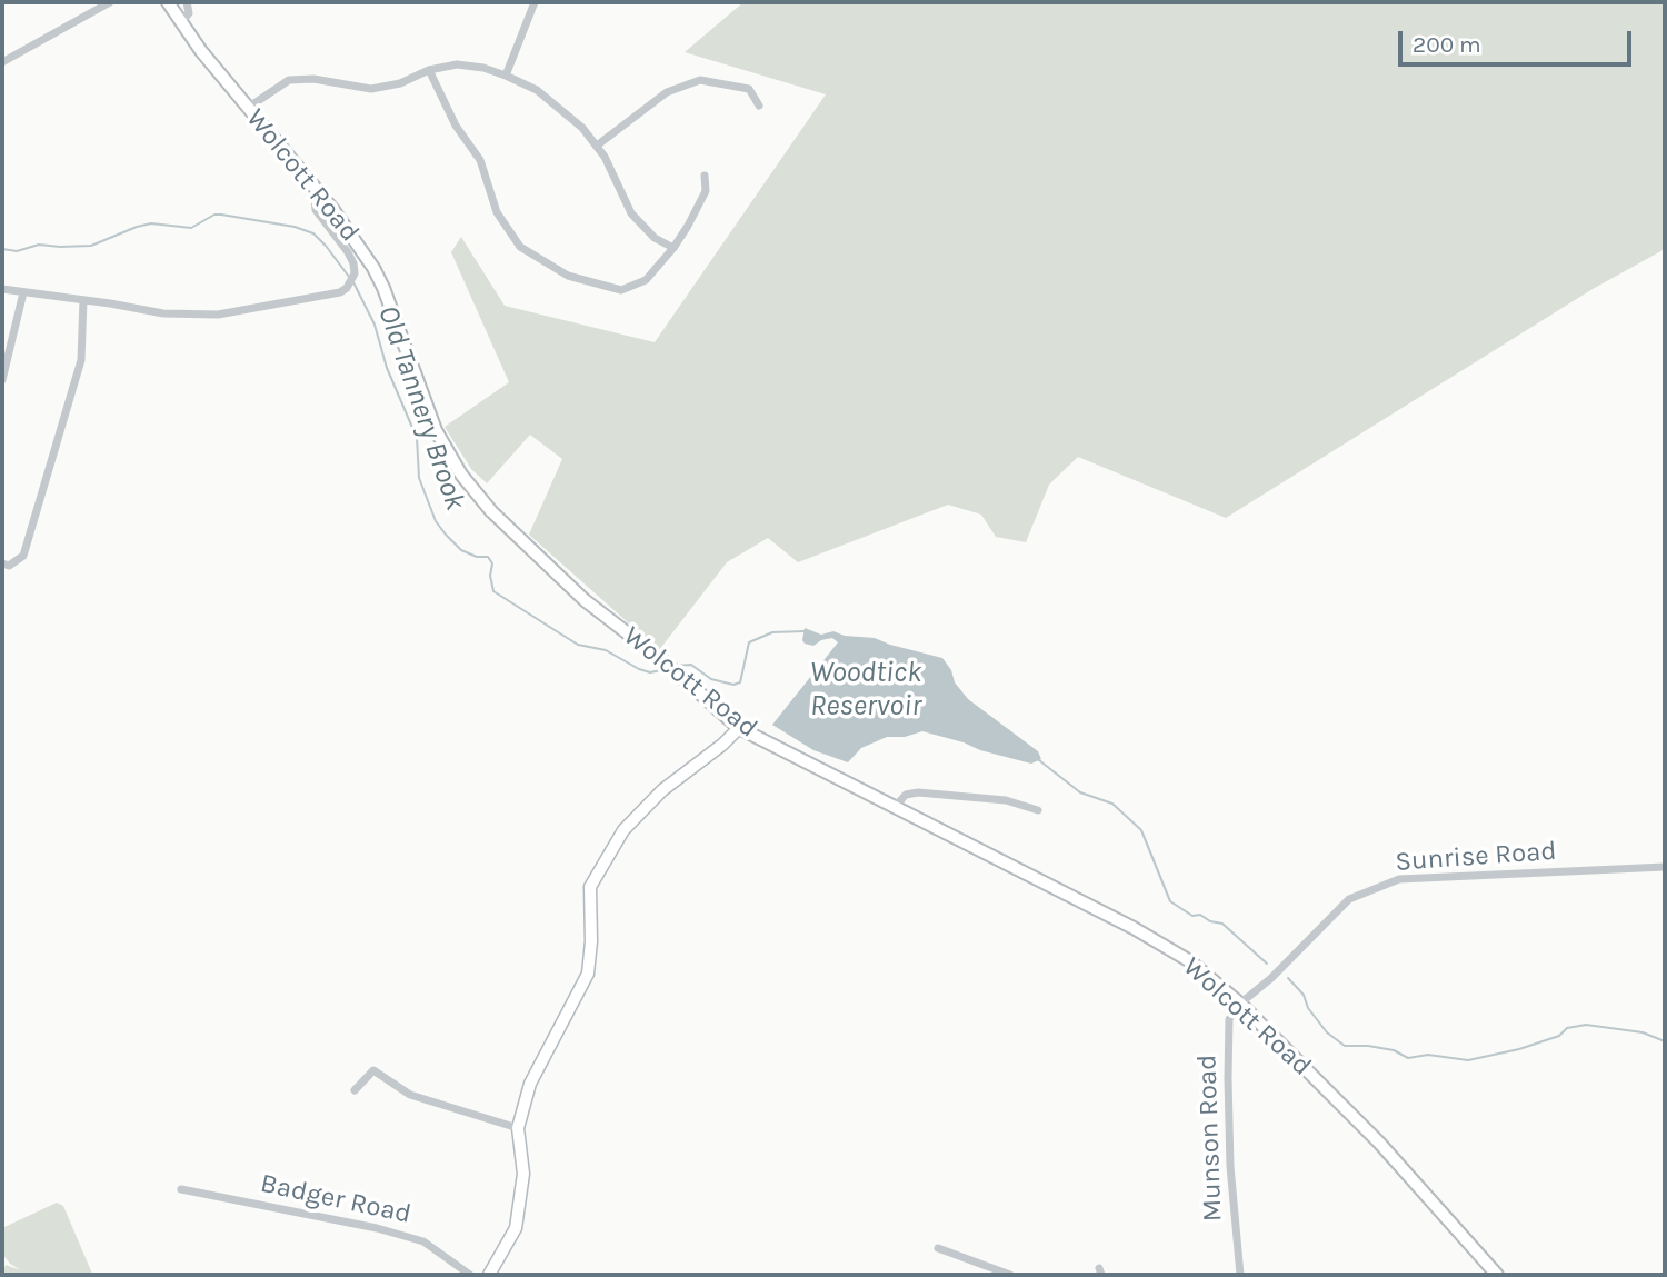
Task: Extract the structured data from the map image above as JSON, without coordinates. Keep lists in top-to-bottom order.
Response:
{
  "streets": {
    "main road": ["Wolcott Road"],
    "street": ["Sunrise Road", "Munson Road", "Badger Road"]
  },
  "crossings": [
    ["Wolcott Road", "Sunrise Road"],
    ["Wolcott Road", "Munson Road"],
    ["Sunrise Road", "Munson Road"]
  ],
  "water": ["Old Tannery Brook", "Woodtick Reservoir"],
  "scale_bar": "200 m"
}
